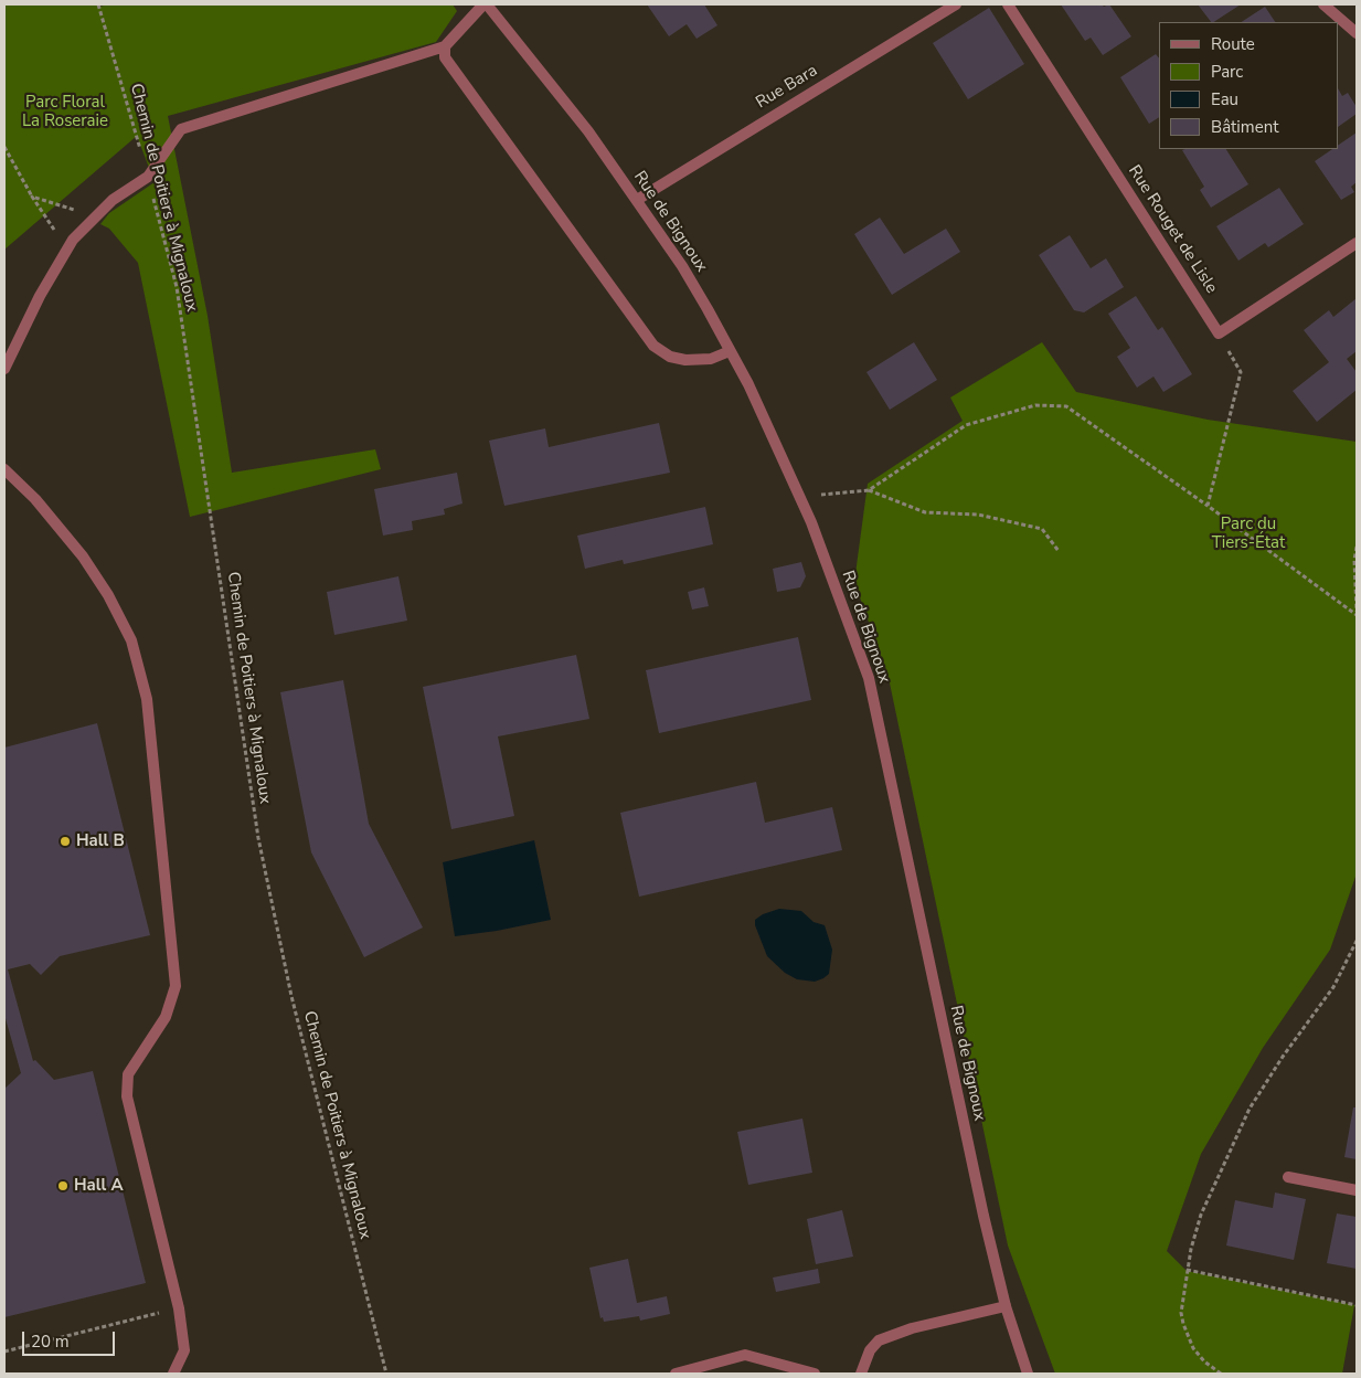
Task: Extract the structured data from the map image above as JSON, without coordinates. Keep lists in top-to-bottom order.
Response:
{
  "streets": {
    "street": ["Rue Bara", "Rue de Bignoux", "Rue Rouget de Lisle"],
    "path": ["Chemin de Poitiers à Mignaloux"]
  },
  "crossings": [
    ["Rue Bara", "Rue de Bignoux"]
  ],
  "parks": ["Parc Floral La Roseraie", "Parc du Tiers-État"],
  "places": ["Hall B", "Hall A"],
  "legend": [
    "Route",
    "Parc",
    "Eau",
    "Bâtiment"
  ],
  "scale_bar": "20 m"
}
